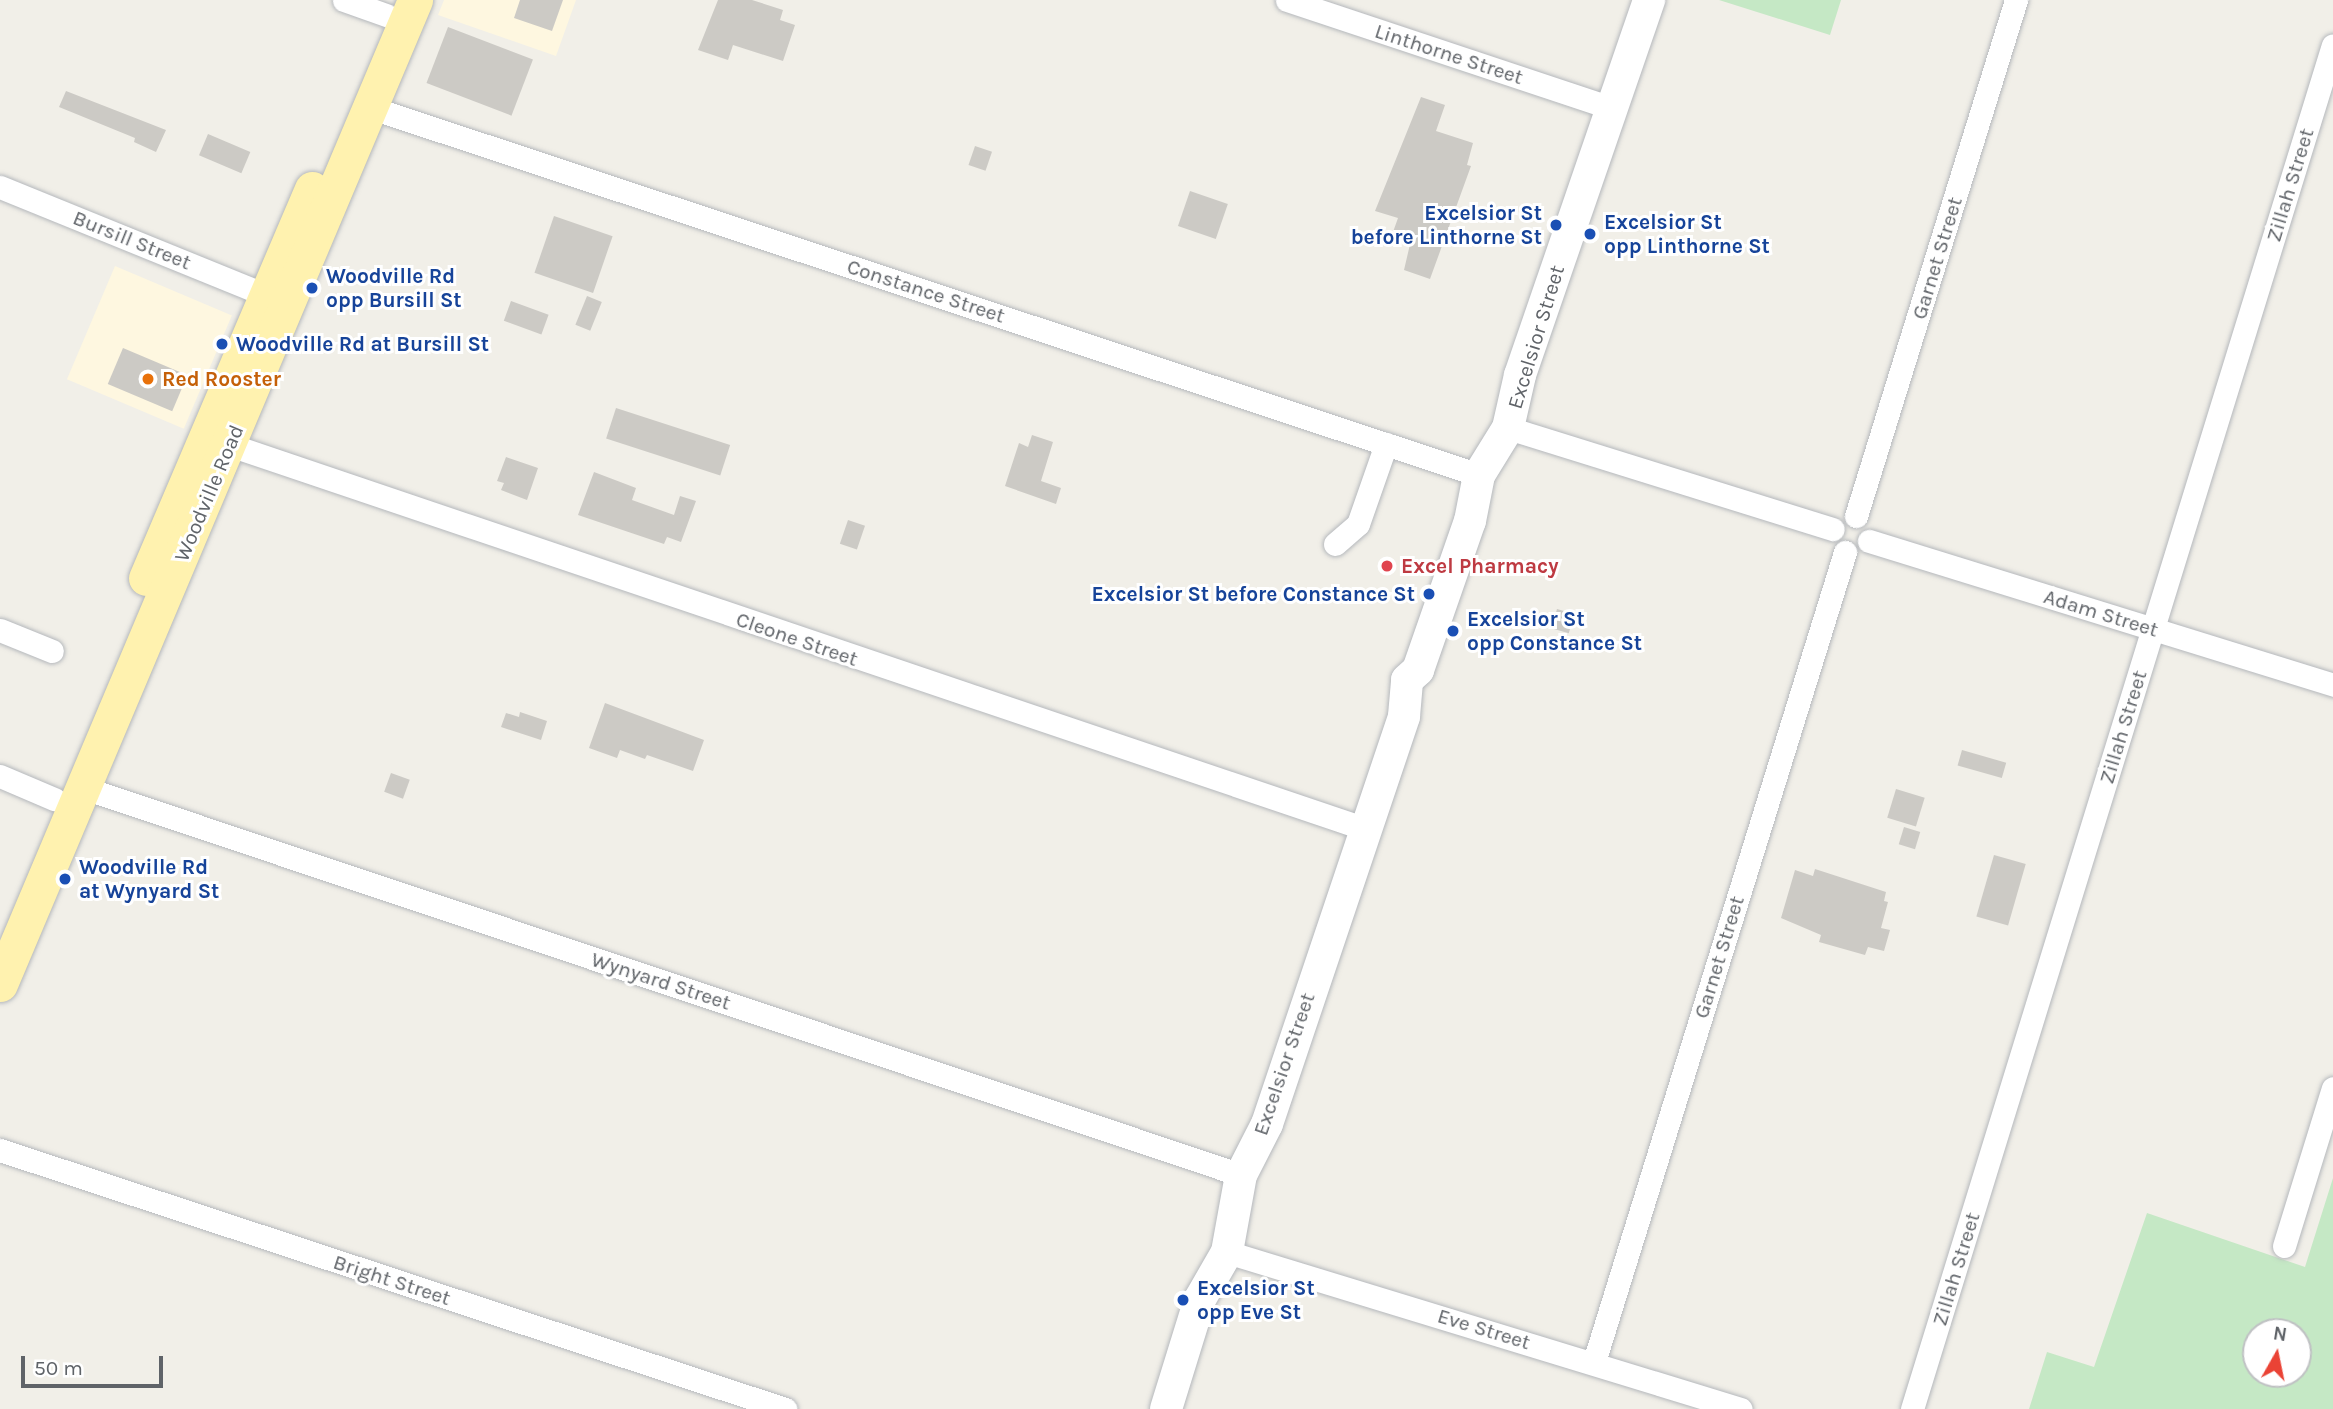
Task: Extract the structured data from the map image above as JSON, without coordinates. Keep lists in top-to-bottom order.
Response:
{
  "streets": {
    "main road": ["Woodville Road"],
    "street": [
      "Linthorne Street",
      "Zillah Street",
      "Bursill Street",
      "Garnet Street",
      "Constance Street",
      "Excelsior Street",
      "Adam Street",
      "Cleone Street",
      "Wynyard Street",
      "Bright Street",
      "Eve Street"
    ]
  },
  "crossings": [
    ["Linthorne Street", "Excelsior Street"],
    ["Zillah Street", "Adam Street"],
    ["Bursill Street", "Woodville Road"],
    ["Garnet Street", "Adam Street"],
    ["Garnet Street", "Eve Street"],
    ["Constance Street", "Excelsior Street"],
    ["Constance Street", "Woodville Road"],
    ["Excelsior Street", "Cleone Street"],
    ["Excelsior Street", "Wynyard Street"],
    ["Excelsior Street", "Eve Street"],
    ["Woodville Road", "Cleone Street"],
    ["Woodville Road", "Wynyard Street"]
  ],
  "places": [
    "Excelsior St before Linthorne St",
    "Excelsior St opp Linthorne St",
    "Woodville Rd opp Bursill St",
    "Woodville Rd at Bursill St",
    "Red Rooster",
    "Excel Pharmacy",
    "Excelsior St before Constance St",
    "Excelsior St opp Constance St",
    "Woodville Rd at Wynyard St",
    "Excelsior St opp Eve St"
  ],
  "scale_bar": "50 m",
  "north": "top"
}
